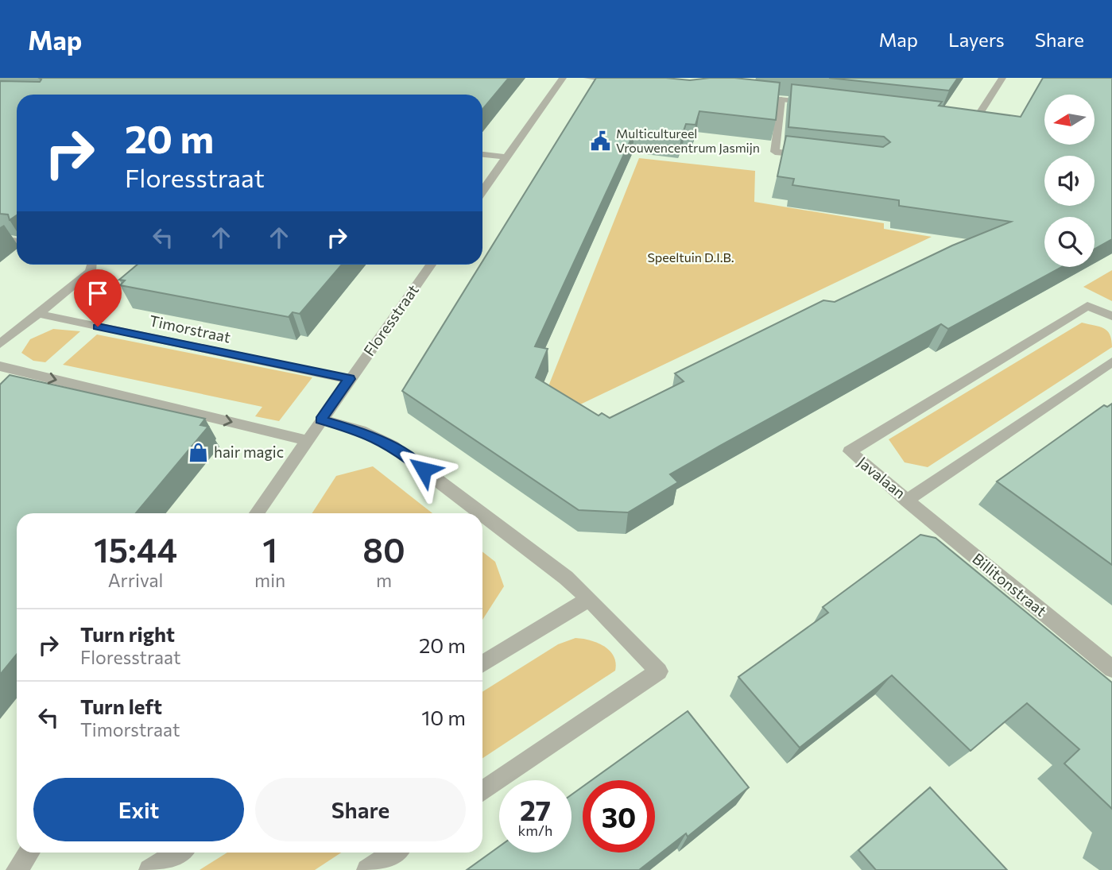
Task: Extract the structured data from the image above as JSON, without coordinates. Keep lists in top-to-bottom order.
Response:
{
  "streets": {
    "street": [
      "Floresstraat",
      "Timorstraat",
      "Javalaan",
      "Billitonstraat"
    ]
  },
  "crossings": [
    ["Floresstraat", "Timorstraat"],
    ["Javalaan", "Billitonstraat"]
  ],
  "parks": ["Speeltuin D.I.B."],
  "places": {
    "public building": ["Multicultureel Vrouwencentrum Jasmijn"],
    "shop": ["hair magic"]
  },
  "north": "left",
  "page": {
    "header": "Map",
    "nav": ["Map", "Layers", "Share"],
    "turn": ["20 m", "Floresstraat"],
    "eta": [
      "15:44",
      "Arrival",
      "1",
      "min",
      "80",
      "m"
    ],
    "list": [
      {
        "name": "Turn right",
        "note": "Floresstraat",
        "value": "20 m"
      },
      {
        "name": "Turn left",
        "note": "Timorstraat",
        "value": "10 m"
      }
    ],
    "buttons": ["Exit", "Share"],
    "speed": "27 km/h",
    "limit": "30"
  }
}
